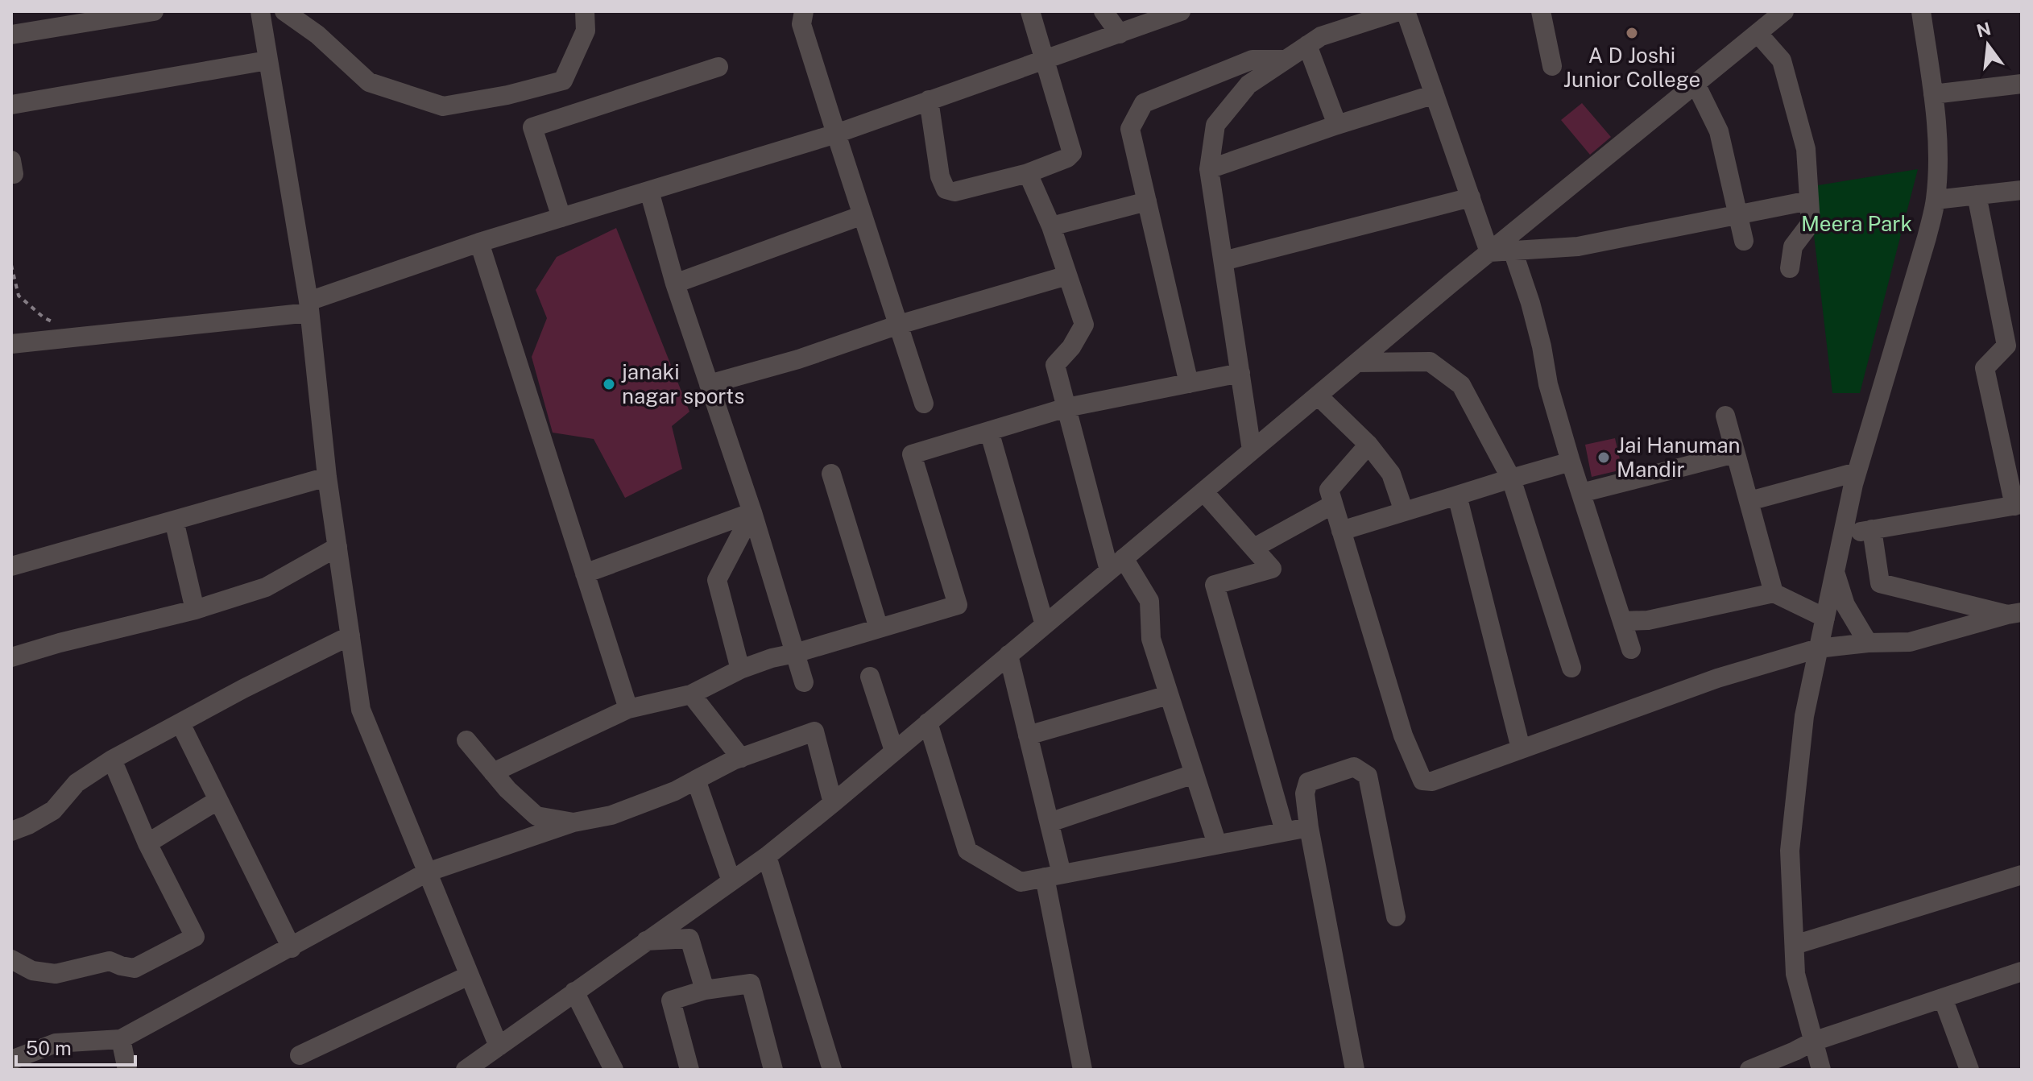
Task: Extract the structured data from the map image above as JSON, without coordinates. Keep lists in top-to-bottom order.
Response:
{
  "parks": ["Meera Park"],
  "places": ["A D Joshi Junior College", "janaki nagar sports", "Jai Hanuman Mandir"],
  "scale_bar": "50 m",
  "north": "top"
}
